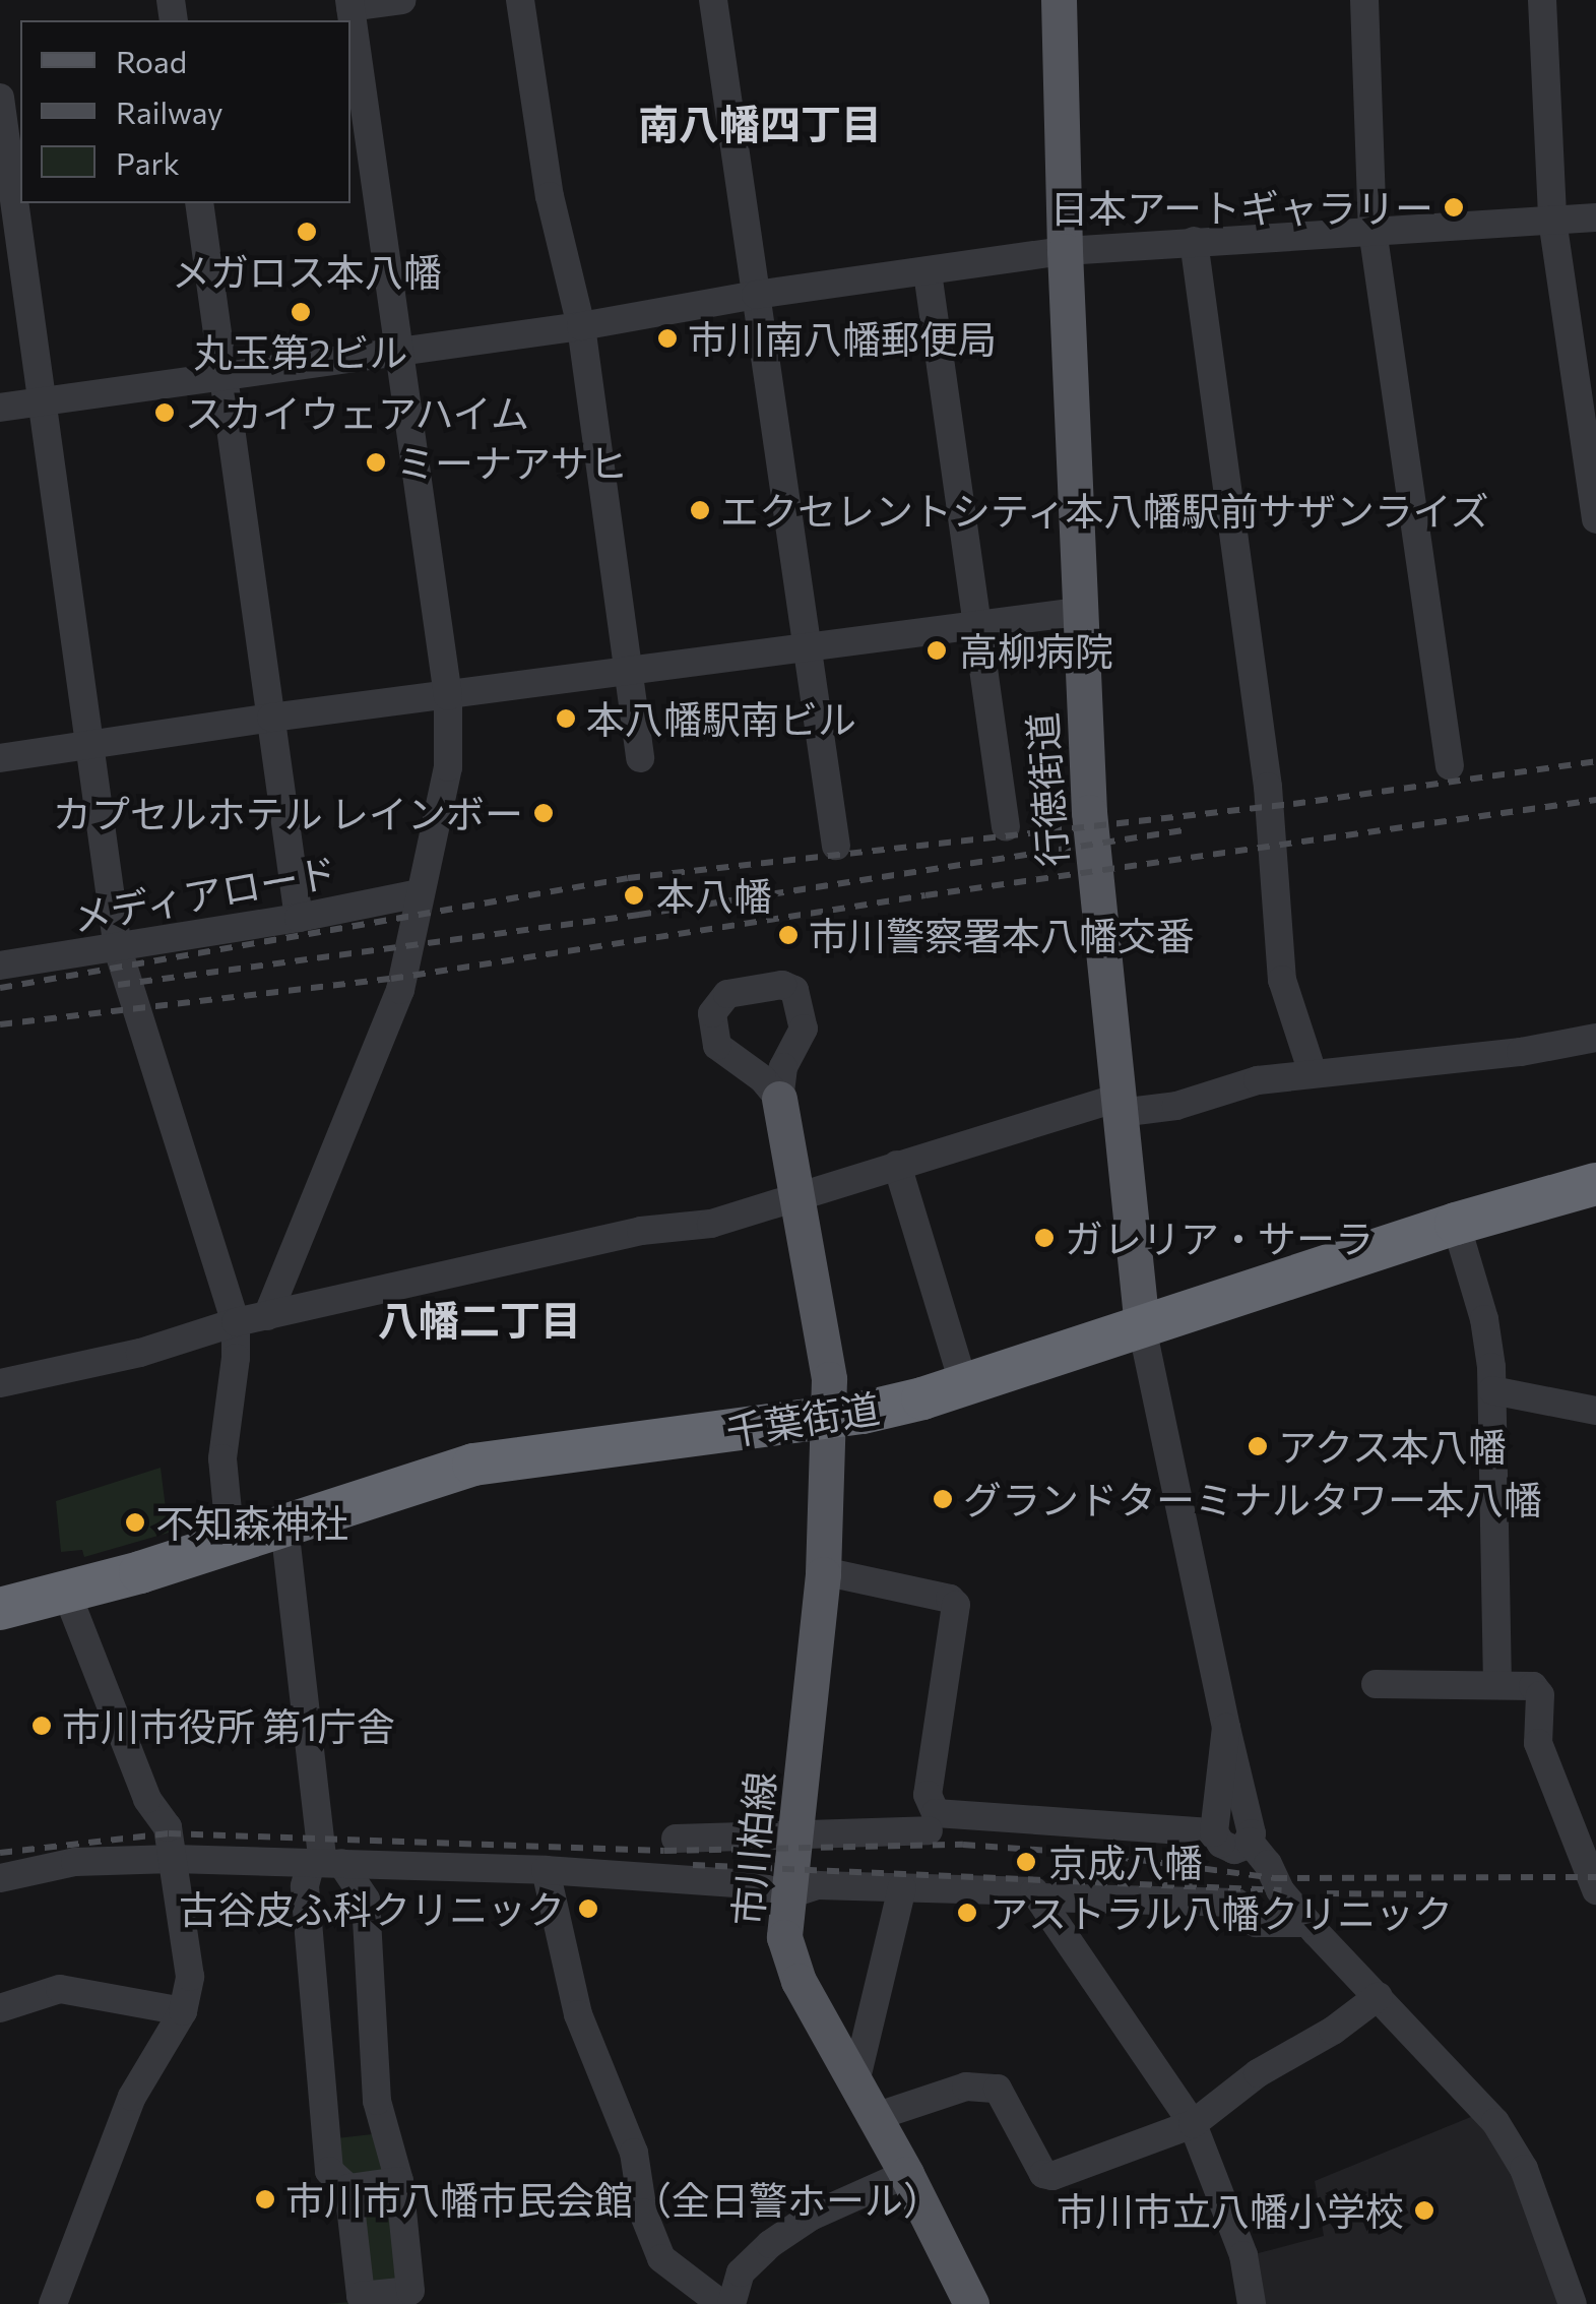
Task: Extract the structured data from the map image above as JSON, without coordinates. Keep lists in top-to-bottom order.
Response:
{
  "streets": {
    "highway": ["千葉街道"],
    "main road": ["行徳街道", "市川柏線"],
    "street": ["メディアロード"]
  },
  "crossings": [
    ["行徳街道", "千葉街道"],
    ["千葉街道", "市川柏線"]
  ],
  "districts": ["南八幡四丁目", "八幡二丁目"],
  "places": [
    "日本アートギャラリー",
    "メガロス本八幡",
    "丸玉第2ビル",
    "市川南八幡郵便局",
    "スカイウェアハイム",
    "ミーナアサヒ",
    "エクセレントシティ本八幡駅前サザンライズ",
    "高柳病院",
    "本八幡駅南ビル",
    "カプセルホテル レインボー",
    "本八幡",
    "市川警察署本八幡交番",
    "ガレリア・サーラ",
    "アクス本八幡",
    "グランドターミナルタワー本八幡",
    "不知森神社",
    "市川市役所 第1庁舎",
    "京成八幡",
    "古谷皮ふ科クリニック",
    "アストラル八幡クリニック",
    "市川市八幡市民会館（全日警ホール）",
    "市川市立八幡小学校"
  ],
  "legend": ["Road", "Railway", "Park"]
}
